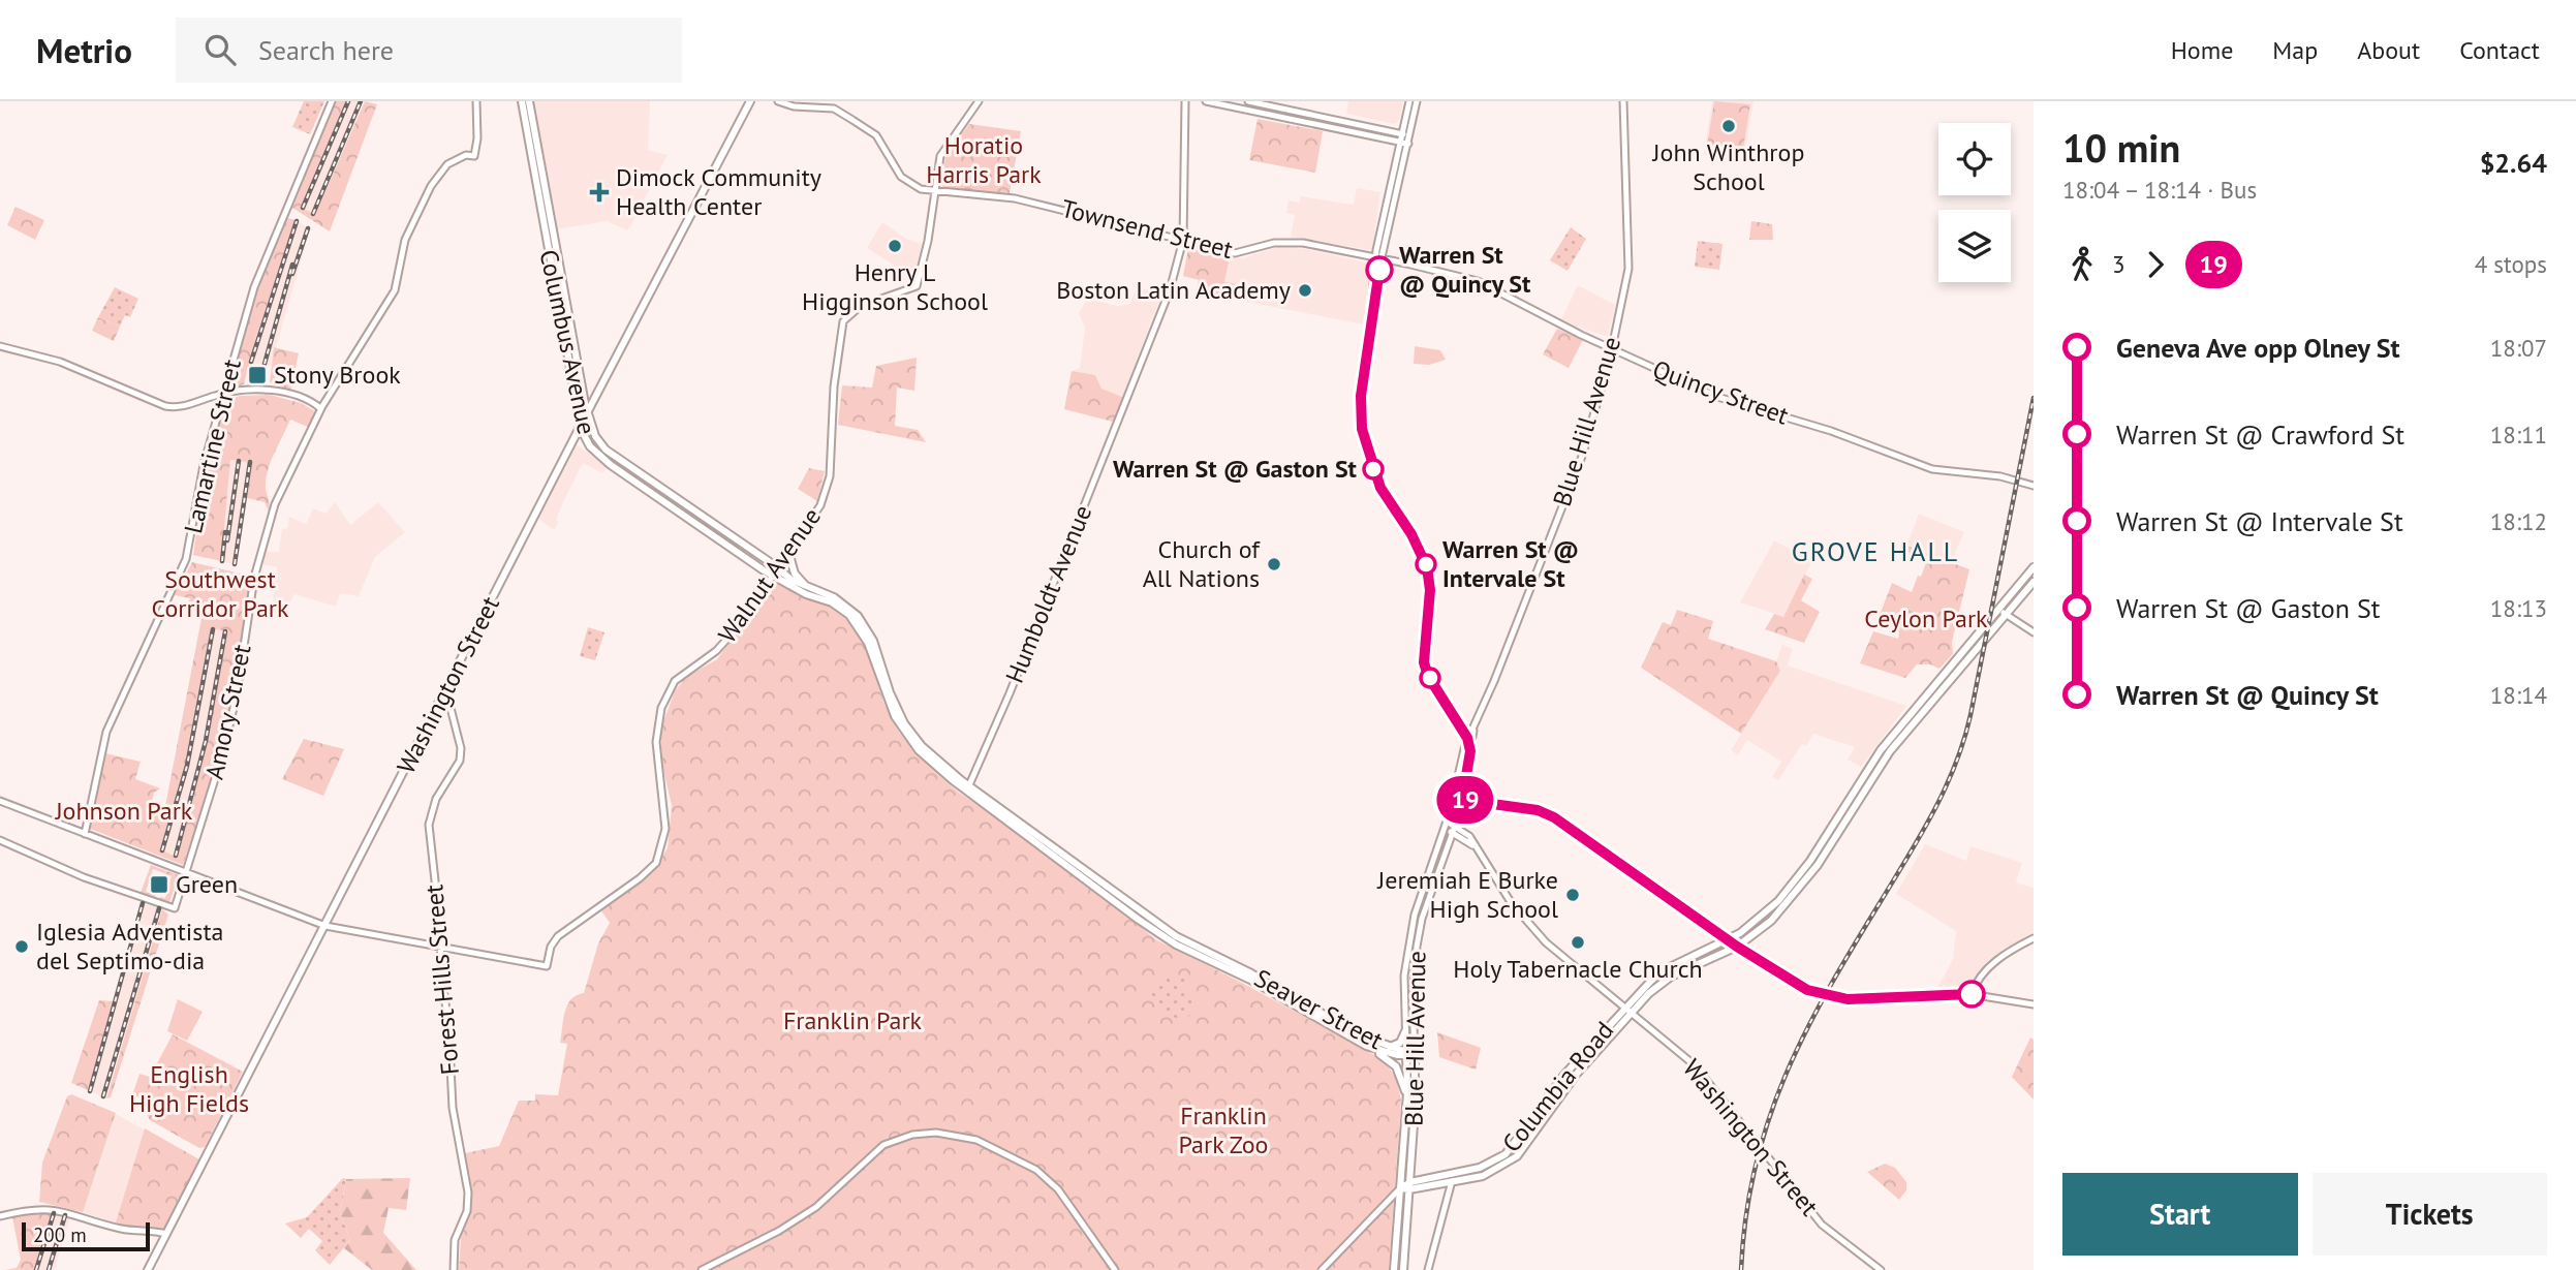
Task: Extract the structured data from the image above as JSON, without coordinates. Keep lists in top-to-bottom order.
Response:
{
  "streets": {
    "main road": [
      "Townsend Street",
      "Columbus Avenue",
      "Quincy Street",
      "Blue Hill Avenue",
      "Lamartine Street",
      "Walnut Avenue",
      "Humboldt Avenue",
      "Washington Street",
      "Amory Street",
      "Forest Hills Street",
      "Seaver Street",
      "Columbia Road"
    ]
  },
  "crossings": [
    ["Townsend Street", "Quincy Street"],
    ["Townsend Street", "Walnut Avenue"],
    ["Townsend Street", "Humboldt Avenue"],
    ["Columbus Avenue", "Walnut Avenue"],
    ["Columbus Avenue", "Washington Street"],
    ["Columbus Avenue", "Seaver Street"],
    ["Quincy Street", "Blue Hill Avenue"],
    ["Blue Hill Avenue", "Washington Street"],
    ["Blue Hill Avenue", "Seaver Street"],
    ["Blue Hill Avenue", "Columbia Road"],
    ["Walnut Avenue", "Forest Hills Street"],
    ["Walnut Avenue", "Seaver Street"],
    ["Humboldt Avenue", "Seaver Street"],
    ["Washington Street", "Forest Hills Street"],
    ["Washington Street", "Columbia Road"]
  ],
  "districts": ["GROVE HALL"],
  "parks": [
    "Horatio Harris Park",
    "Southwest Corridor Park",
    "Ceylon Park",
    "Johnson Park",
    "Franklin Park",
    "English High Fields",
    "Franklin Park Zoo"
  ],
  "places": {
    "other": [
      "John Winthrop School",
      "Henry L Higginson School",
      "Warren St @ Quincy St",
      "Boston Latin Academy",
      "Warren St @ Gaston St",
      "Church of All Nations",
      "Warren St @ Intervale St",
      "Jeremiah E Burke High School",
      "Holy Tabernacle Church",
      "Iglesia Adventista del Septimo-dia"
    ],
    "health": ["Dimock Community Health Center"],
    "transit": ["Stony Brook", "Green"]
  },
  "lines": ["bus line 19"],
  "scale_bar": "200 m",
  "page": {
    "header": "Metrio",
    "search": "Search here",
    "nav": [
      "Home",
      "Map",
      "About",
      "Contact"
    ],
    "on_map": "19",
    "heading": ["10 min", "18:04 – 18:14 · Bus", "$2.64"],
    "legs": ["3", "19", "4 stops"],
    "list": [
      {
        "name": "Geneva Ave opp Olney St",
        "value": "18:07"
      },
      {
        "name": "Warren St @ Crawford St",
        "value": "18:11"
      },
      {
        "name": "Warren St @ Intervale St",
        "value": "18:12"
      },
      {
        "name": "Warren St @ Gaston St",
        "value": "18:13"
      },
      {
        "name": "Warren St @ Quincy St",
        "value": "18:14"
      }
    ],
    "buttons": ["Start", "Tickets"],
    "scale": "200 m"
  }
}
